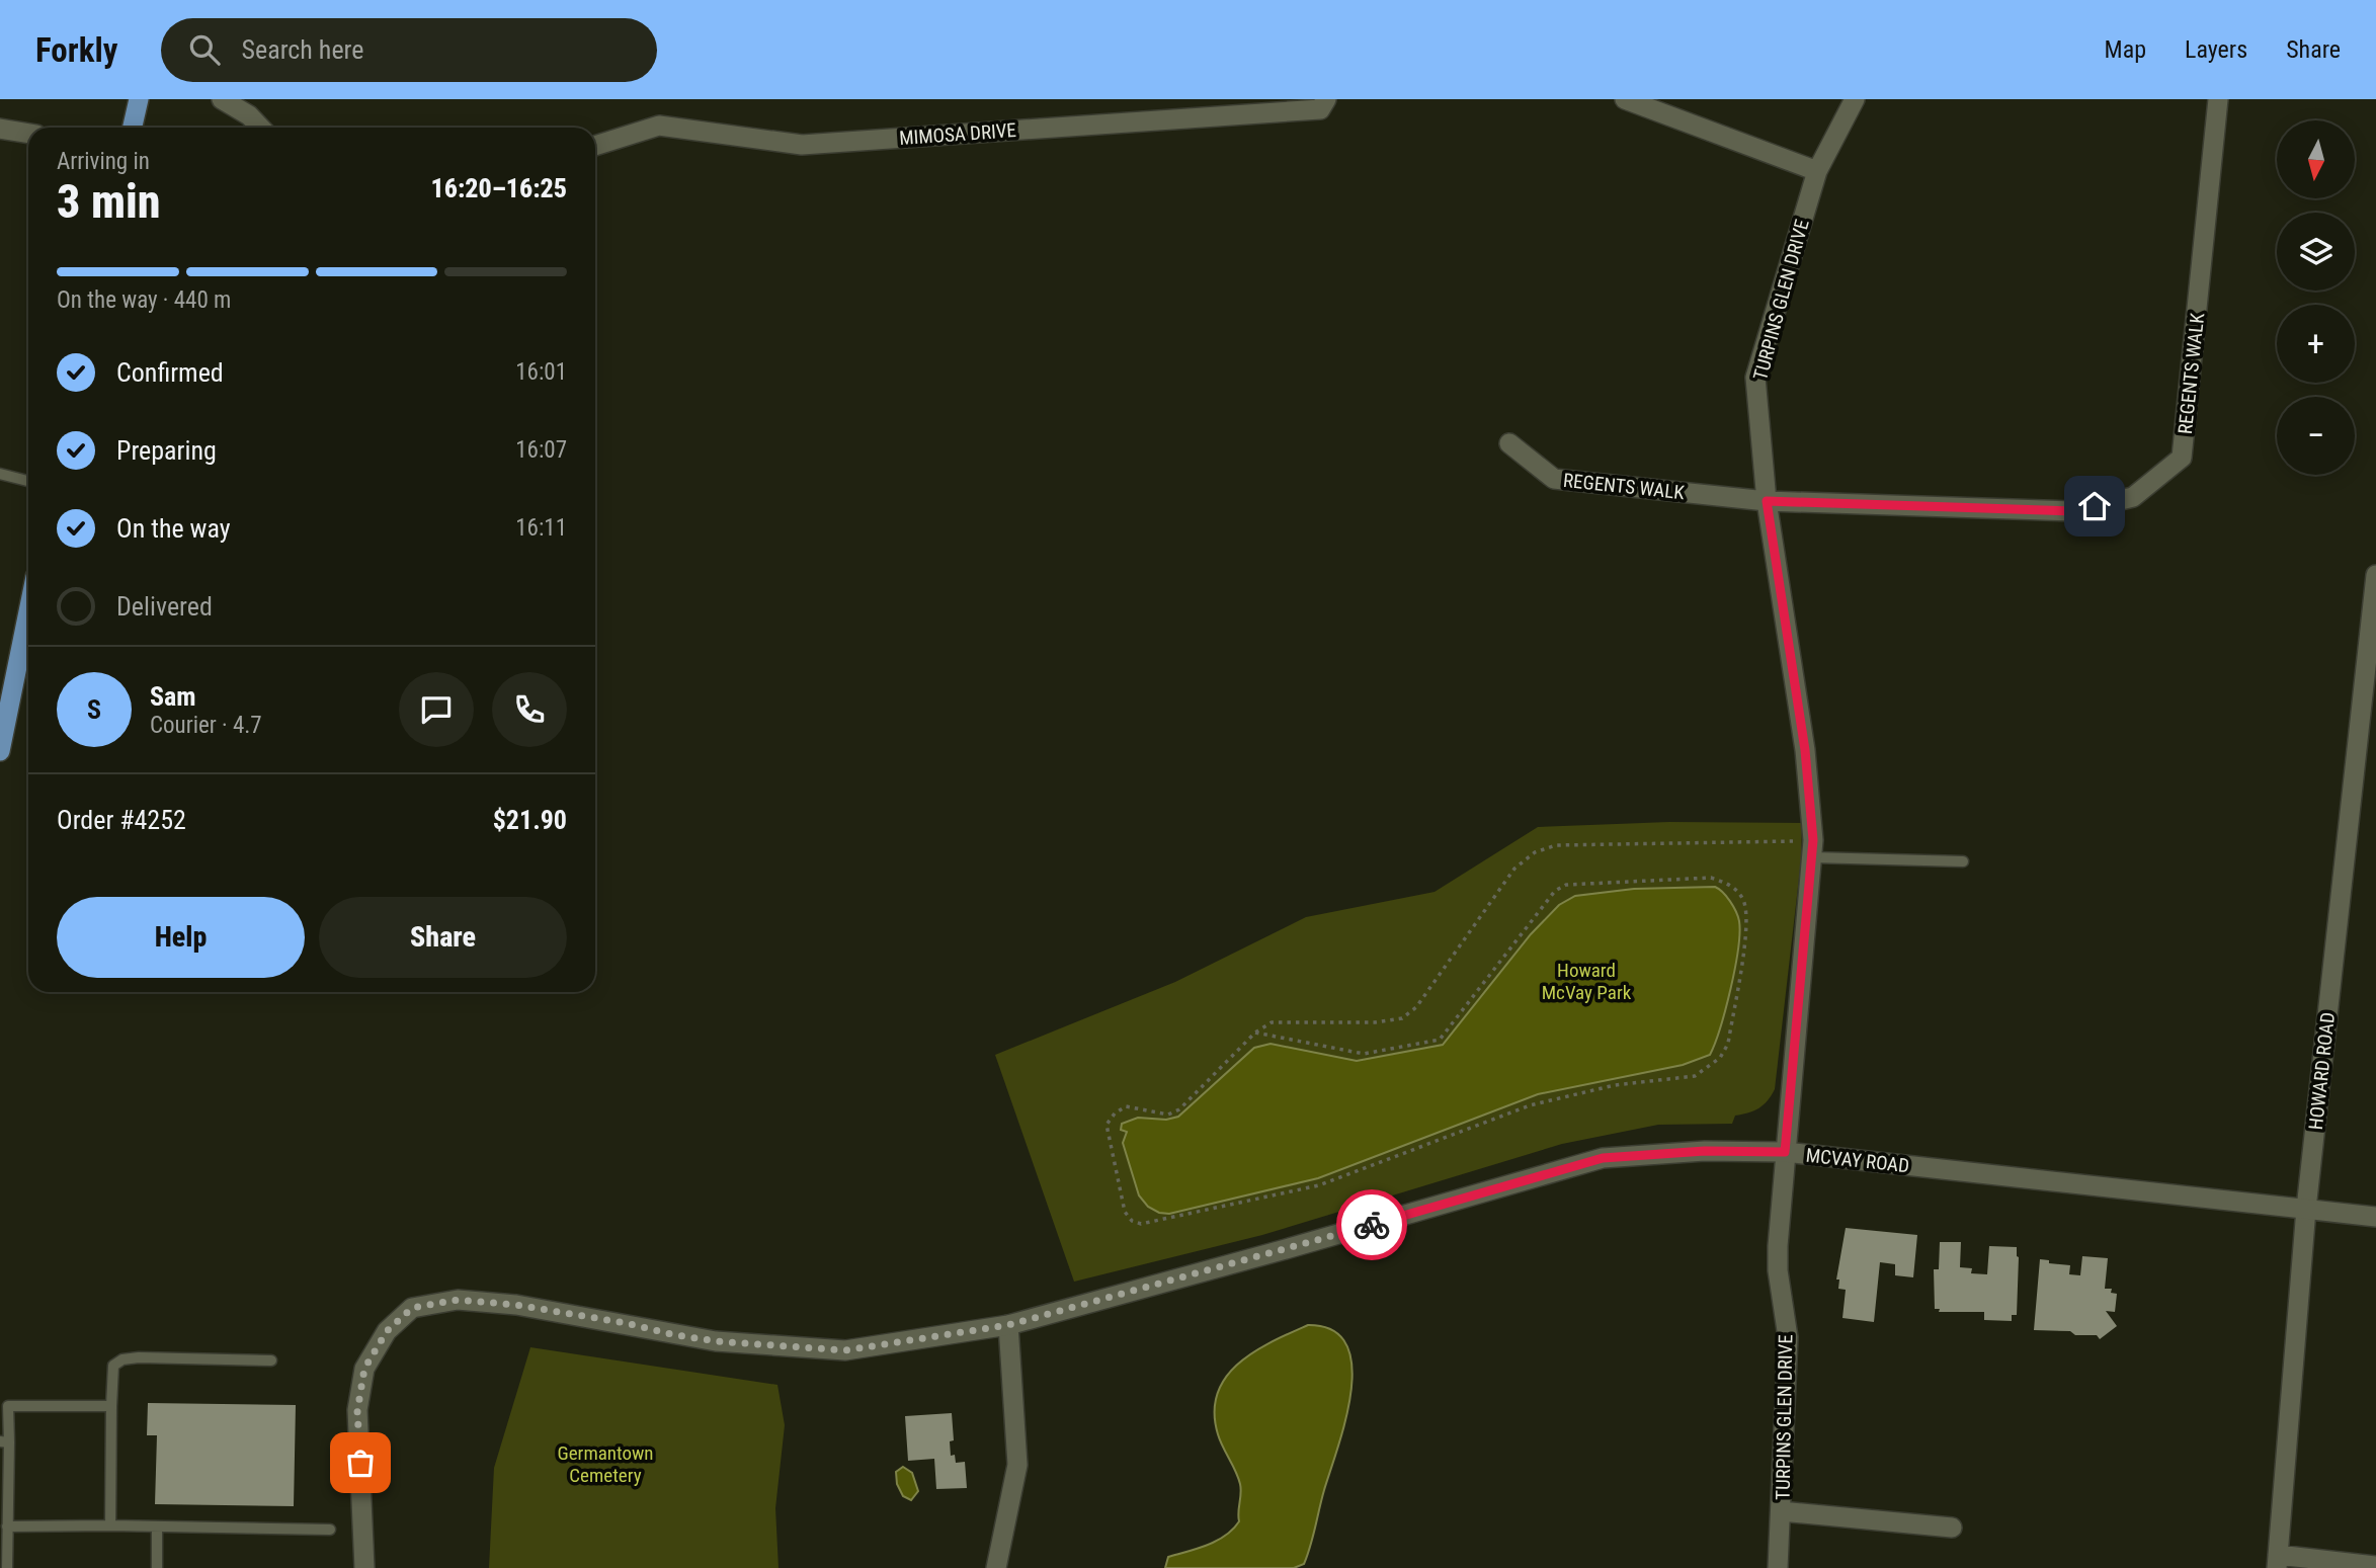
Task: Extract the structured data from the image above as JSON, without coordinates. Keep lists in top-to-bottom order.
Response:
{
  "streets": {
    "street": [
      "MIMOSA DRIVE",
      "TURPINS GLEN DRIVE",
      "REGENTS WALK",
      "HOWARD ROAD",
      "MCVAY ROAD"
    ]
  },
  "crossings": [
    ["TURPINS GLEN DRIVE", "REGENTS WALK"],
    ["TURPINS GLEN DRIVE", "MCVAY ROAD"],
    ["HOWARD ROAD", "MCVAY ROAD"]
  ],
  "parks": ["Howard McVay Park", "Germantown Cemetery"],
  "north": "bottom",
  "page": {
    "header": "Forkly",
    "search": "Search here",
    "nav": ["Map", "Layers", "Share"],
    "map_buttons": ["+", "−"],
    "heading": ["3 min", "Arriving in", "16:20–16:25"],
    "panel": [
      "Sam",
      "Courier · 4.7",
      "Order #4252",
      "$21.90"
    ],
    "bar": "On the way · 440 m",
    "list": [
      ["Confirmed", "16:01"],
      ["Preparing", "16:07"],
      ["On the way", "16:11"],
      "Delivered"
    ],
    "round": "S",
    "buttons": ["Help", "Share"]
  }
}
